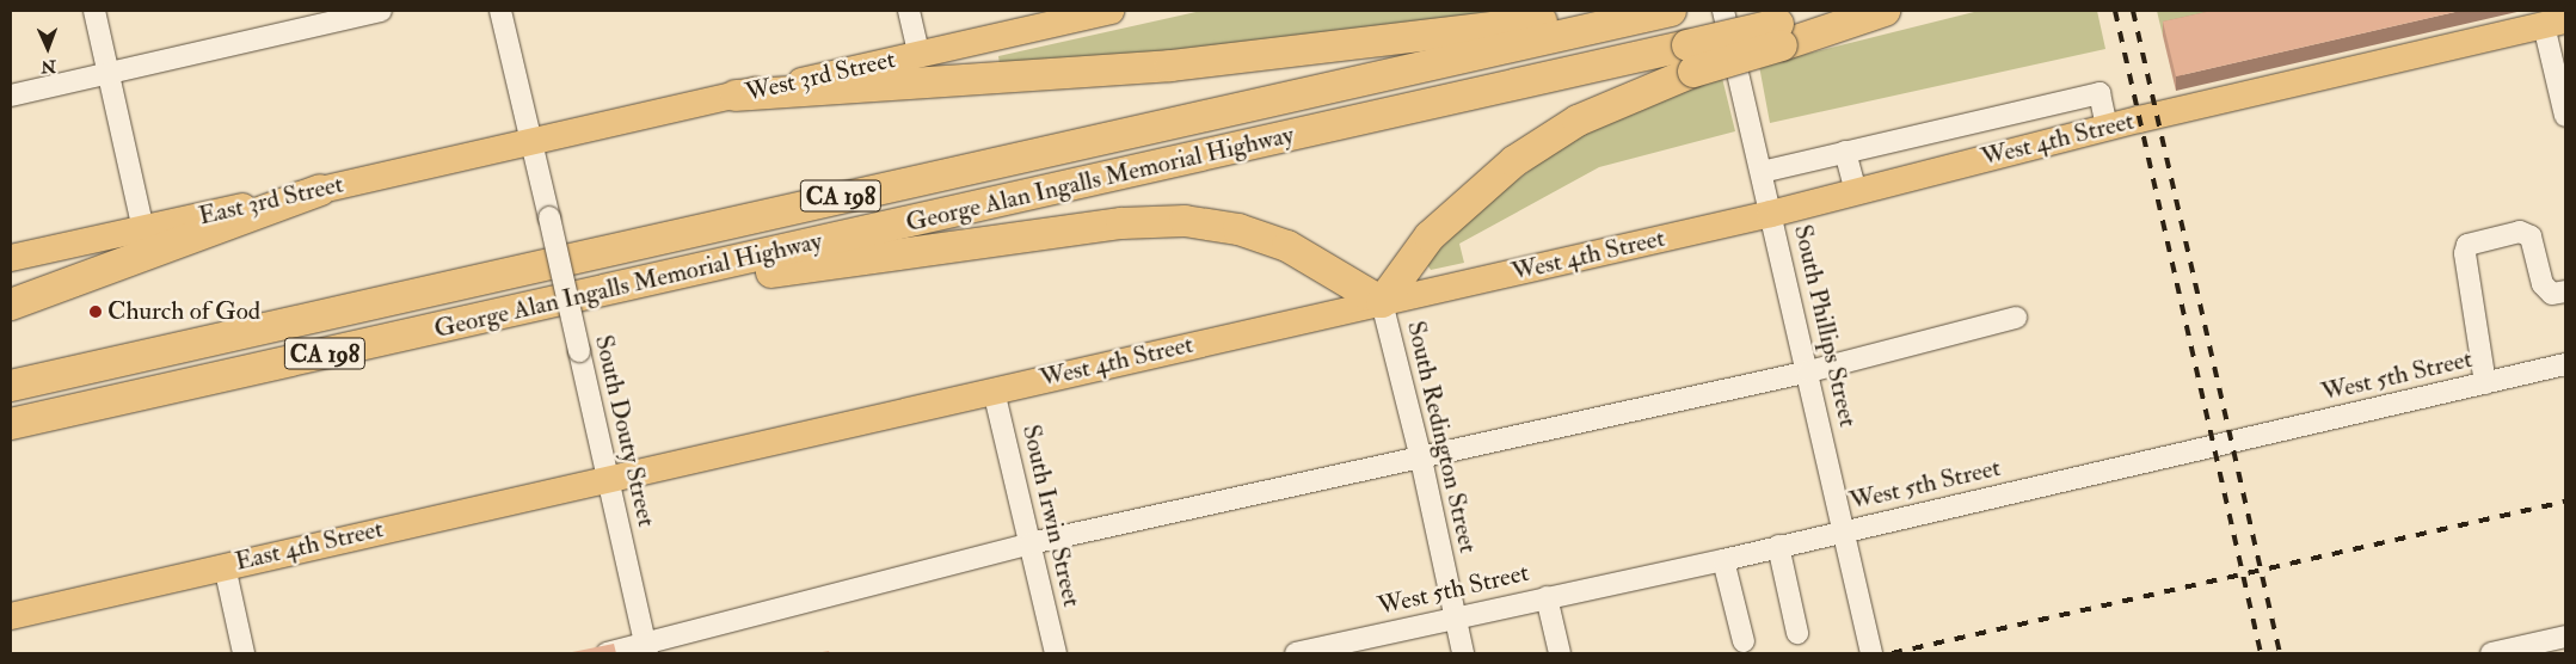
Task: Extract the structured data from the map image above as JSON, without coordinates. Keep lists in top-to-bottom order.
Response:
{
  "streets": {
    "highway": ["George Alan Ingalls Memorial Highway", "CA 198"],
    "main road": [
      "West 3rd Street",
      "West 4th Street",
      "East 3rd Street",
      "East 4th Street"
    ],
    "street": [
      "South Phillips Street",
      "West 5th Street",
      "South Douty Street",
      "South Redington Street",
      "South Irwin Street"
    ]
  },
  "crossings": [
    ["West 3rd Street", "East 3rd Street"],
    ["West 3rd Street", "South Douty Street"],
    ["West 4th Street", "South Phillips Street"],
    ["West 4th Street", "South Douty Street"],
    ["West 4th Street", "South Redington Street"],
    ["West 4th Street", "South Irwin Street"],
    ["West 4th Street", "East 4th Street"],
    ["East 3rd Street", "South Douty Street"],
    ["South Phillips Street", "West 5th Street"],
    ["West 5th Street", "South Redington Street"],
    ["South Douty Street", "East 4th Street"]
  ],
  "places": ["Church of God"],
  "north": "bottom"
}
